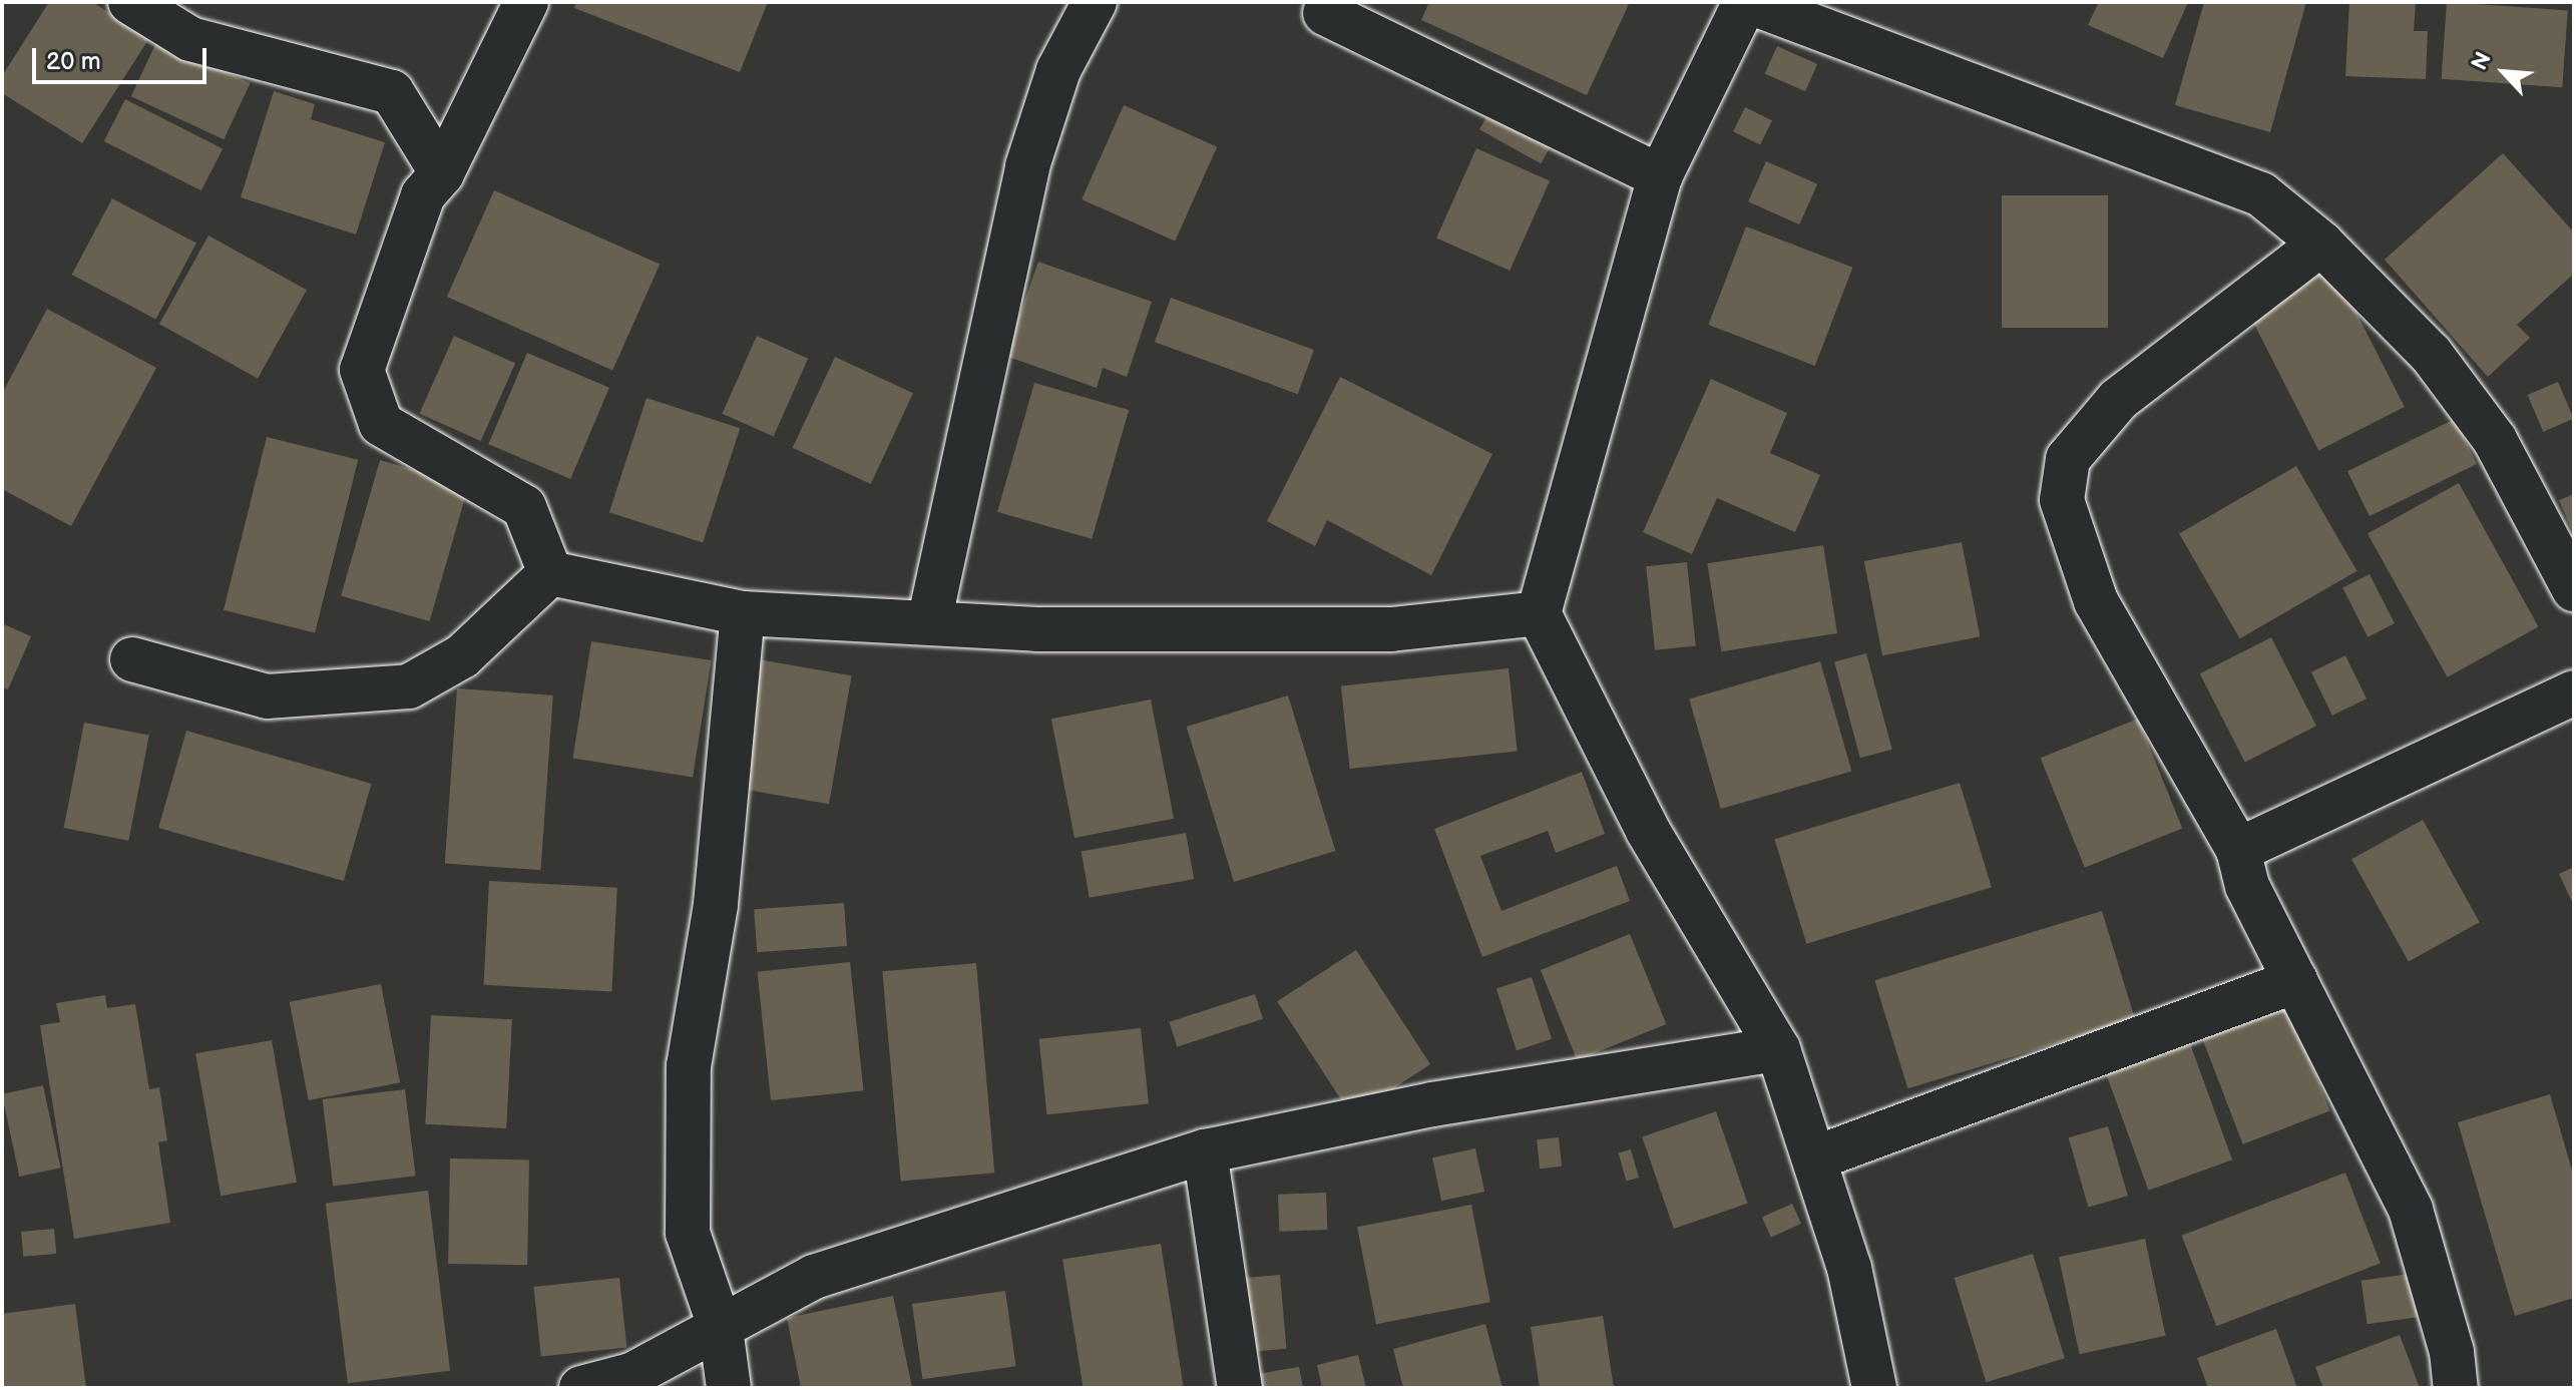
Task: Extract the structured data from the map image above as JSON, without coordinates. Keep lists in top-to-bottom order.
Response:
{
  "scale_bar": "20 m",
  "north": "top left"
}
